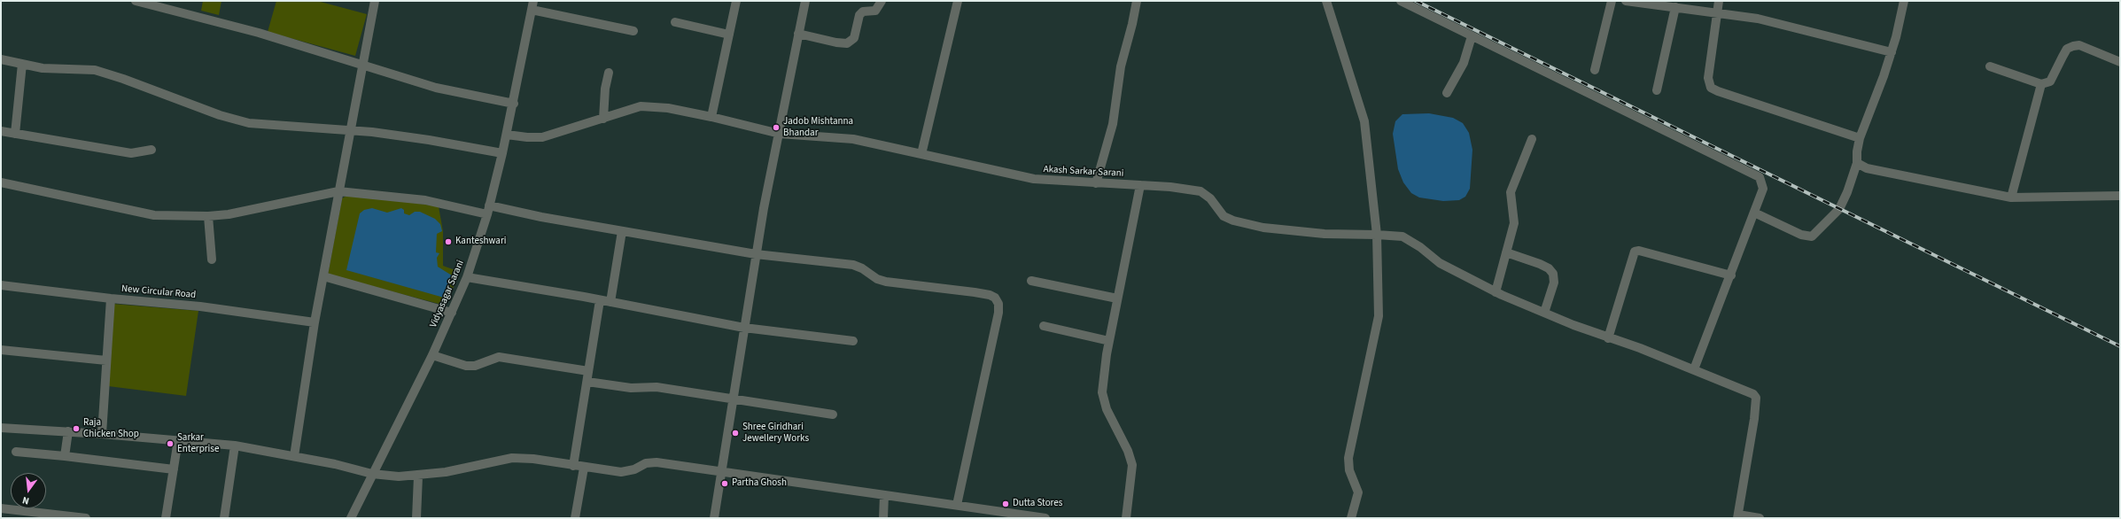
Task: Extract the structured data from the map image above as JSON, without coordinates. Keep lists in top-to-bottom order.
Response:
{
  "streets": {
    "street": ["Akash Sarkar Sarani", "New Circular Road", "Vidyasagar Sarani"]
  },
  "crossings": [
    ["Akash Sarkar Sarani", "Vidyasagar Sarani"]
  ],
  "places": [
    "Jadob Mishtanna Bhandar",
    "Kanteshwari",
    "Raja Chicken Shop",
    "Shree Giridhari Jewellery Works",
    "Sarkar Enterprise",
    "Partha Ghosh",
    "Dutta Stores"
  ],
  "north": "bottom"
}
